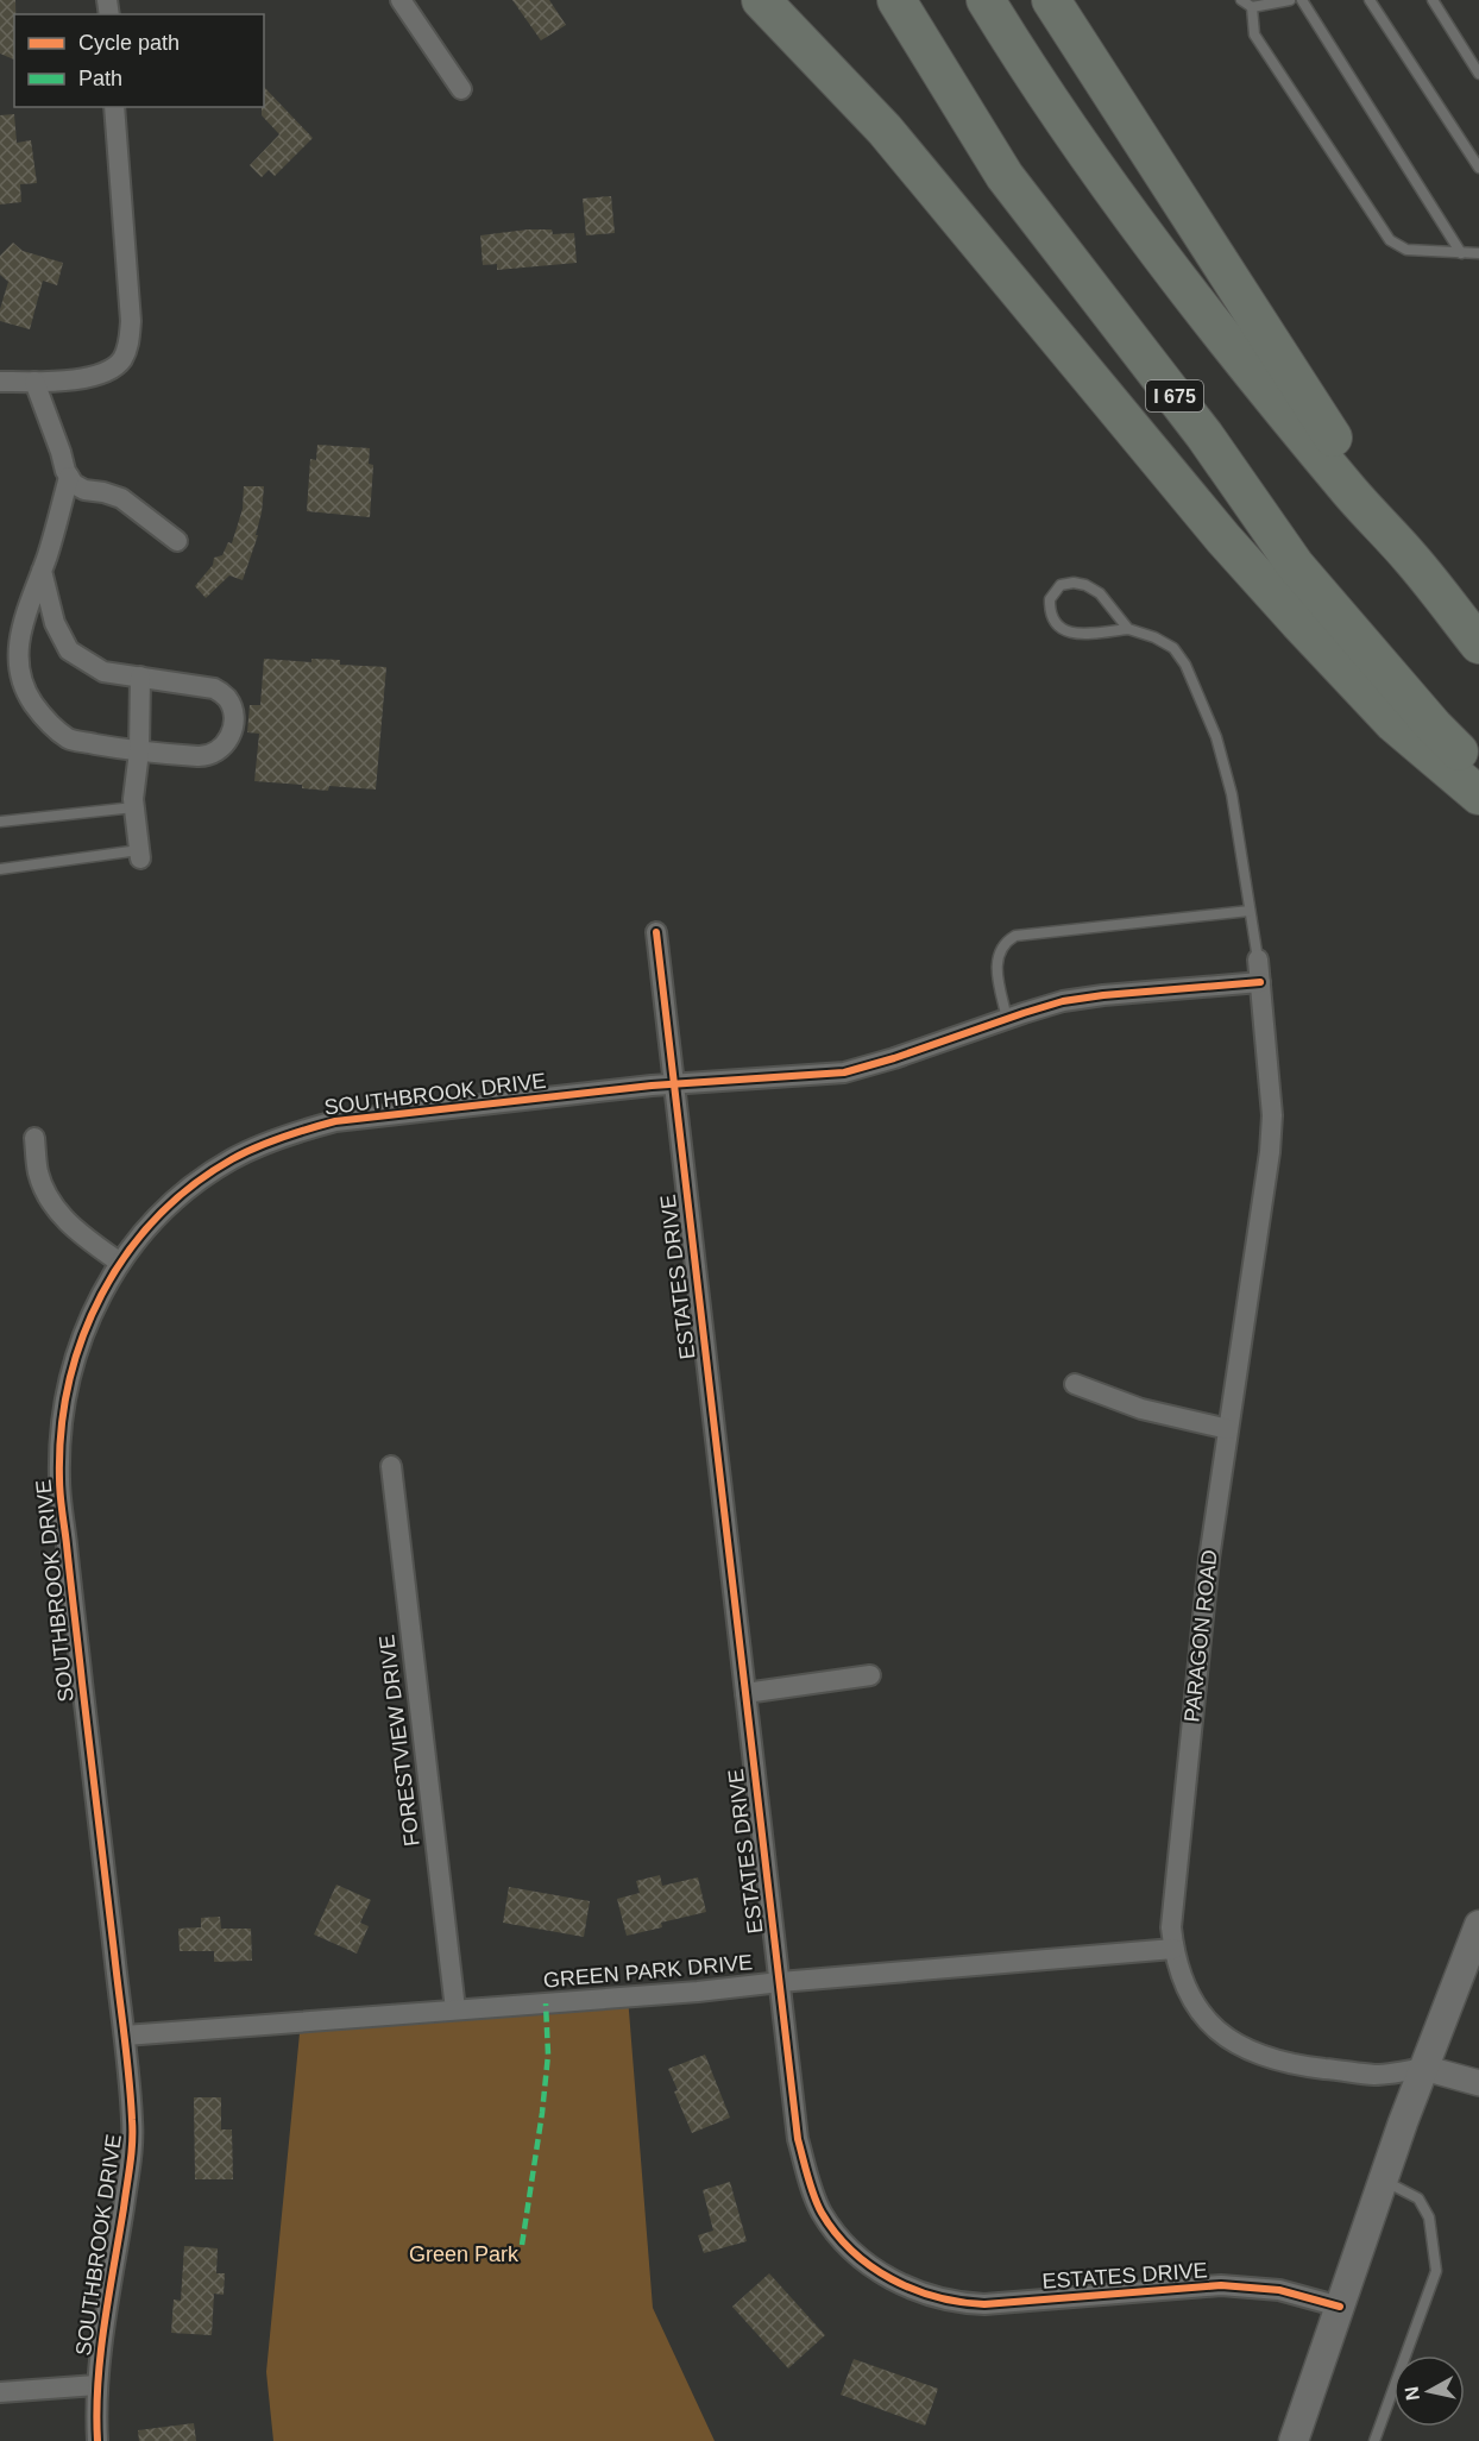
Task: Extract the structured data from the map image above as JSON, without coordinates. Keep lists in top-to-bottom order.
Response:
{
  "streets": {
    "highway": ["I 675"],
    "street": [
      "SOUTHBROOK DRIVE",
      "ESTATES DRIVE",
      "PARAGON ROAD",
      "FORESTVIEW DRIVE",
      "GREEN PARK DRIVE"
    ]
  },
  "crossings": [
    ["SOUTHBROOK DRIVE", "ESTATES DRIVE"],
    ["SOUTHBROOK DRIVE", "PARAGON ROAD"],
    ["SOUTHBROOK DRIVE", "GREEN PARK DRIVE"],
    ["ESTATES DRIVE", "GREEN PARK DRIVE"],
    ["PARAGON ROAD", "GREEN PARK DRIVE"],
    ["FORESTVIEW DRIVE", "GREEN PARK DRIVE"]
  ],
  "parks": ["Green Park"],
  "legend": ["Cycle path", "Path"],
  "north": "left"
}
